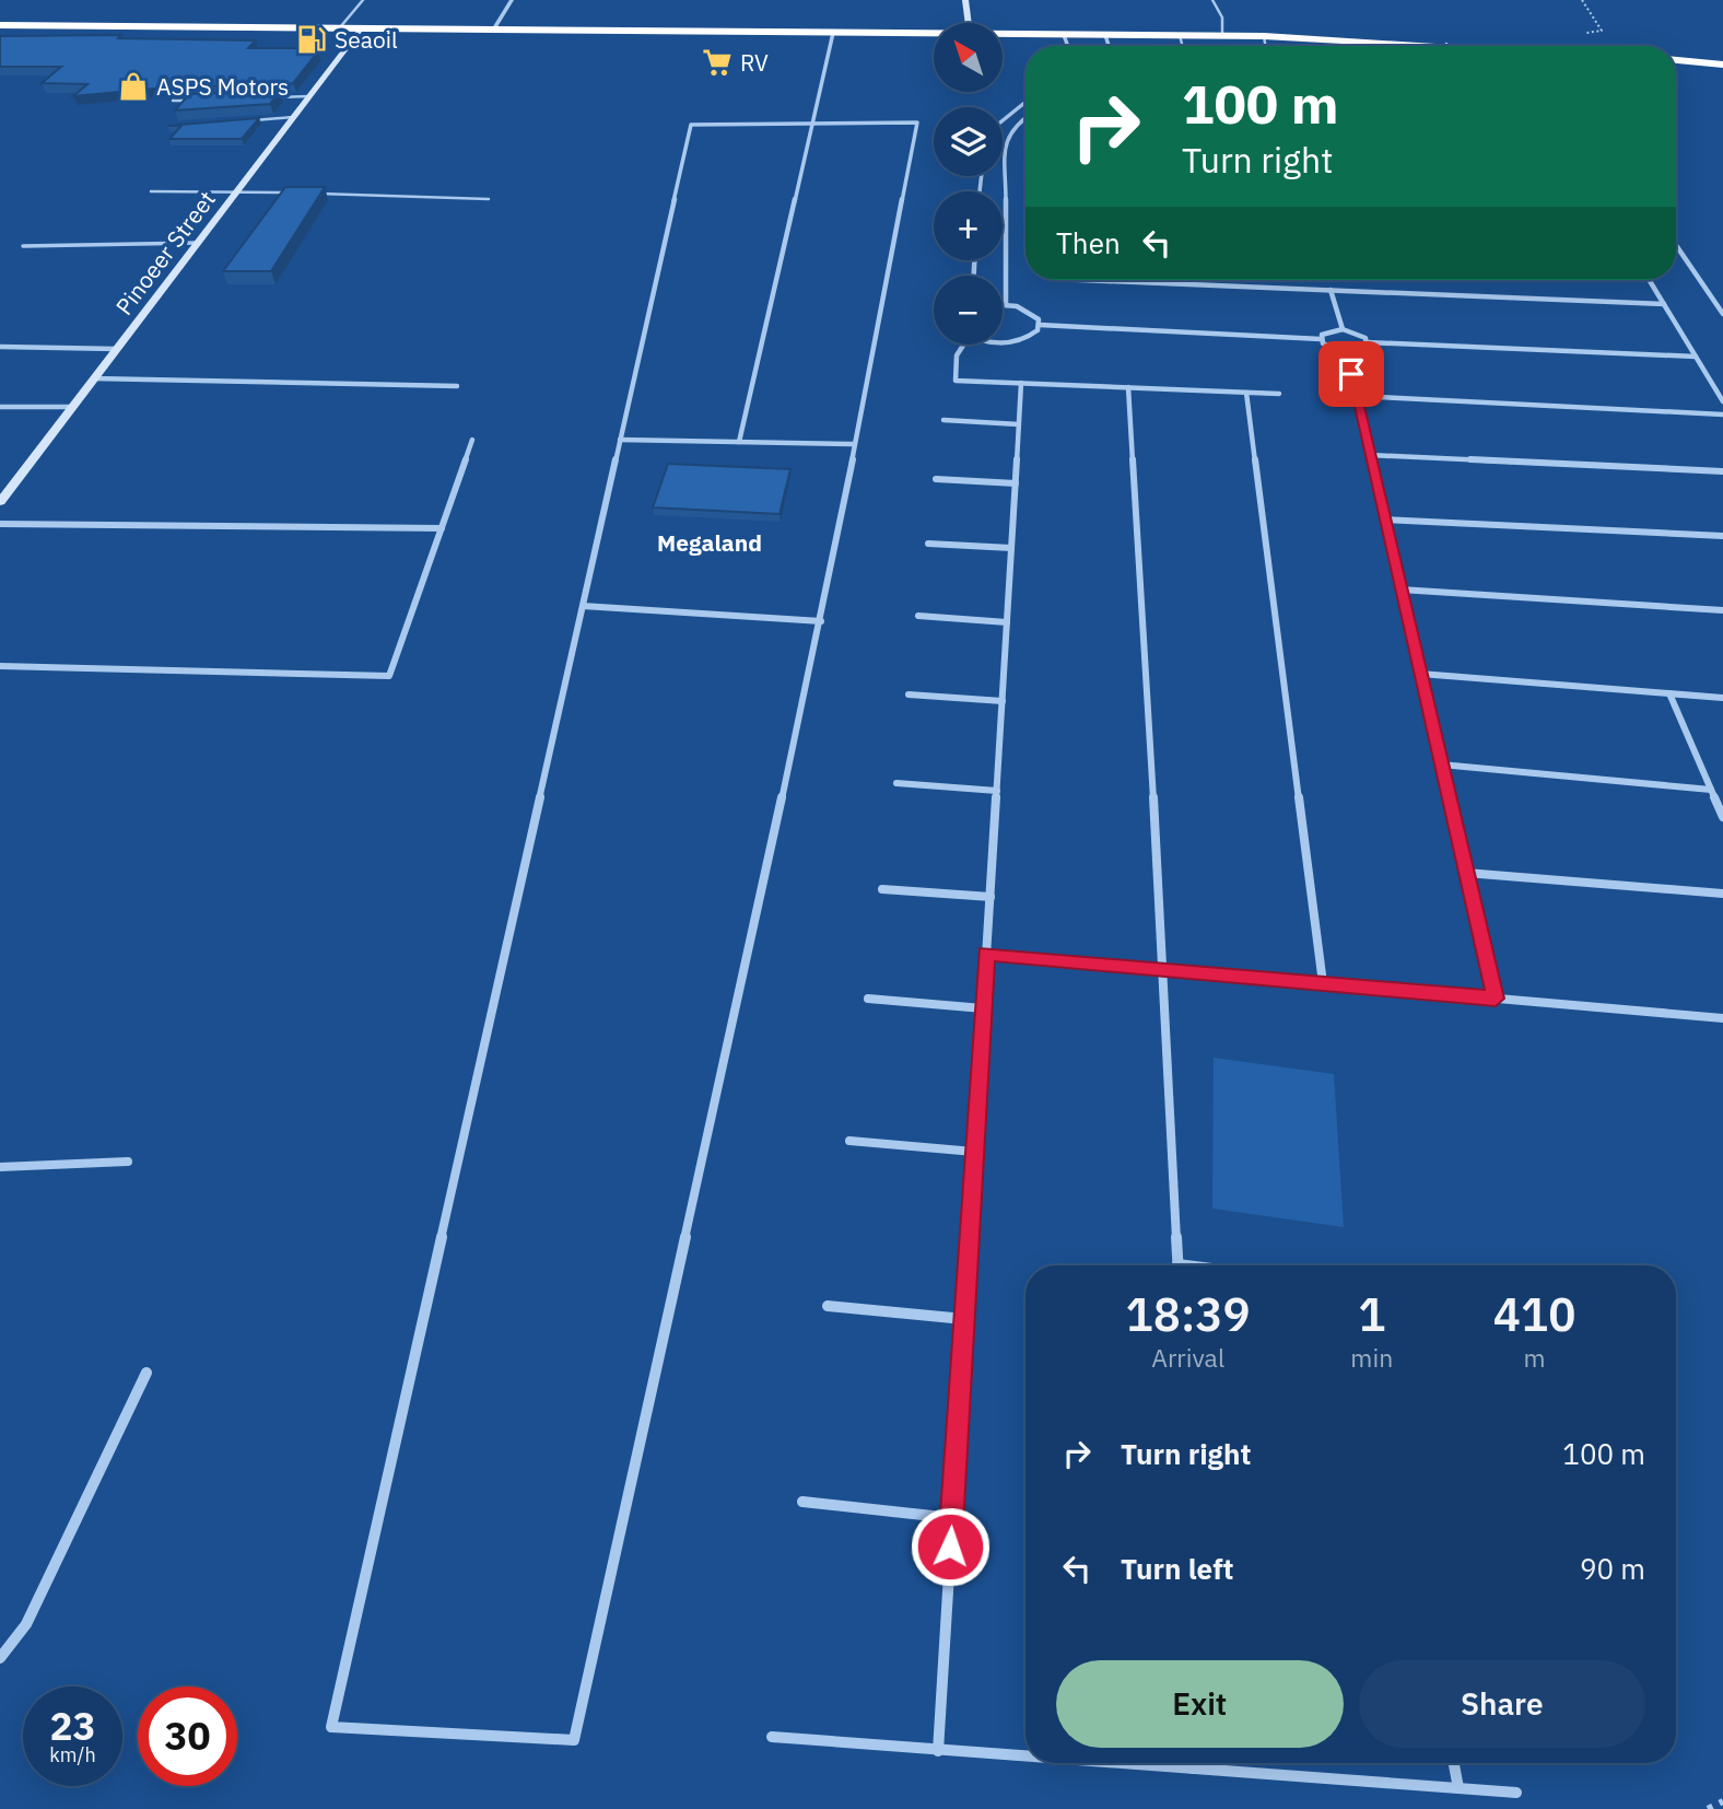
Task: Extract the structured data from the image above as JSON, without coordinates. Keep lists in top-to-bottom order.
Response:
{
  "streets": {
    "main road": ["Pinoeer Street"]
  },
  "districts": ["Megaland"],
  "places": {
    "fuel station": ["Seaoil"],
    "supermarket": ["RV"],
    "shop": ["ASPS Motors"]
  },
  "north": "top left",
  "page": {
    "map_buttons": ["+", "−"],
    "turn": ["100 m", "Turn right"],
    "then": "Then",
    "eta": [
      "18:39",
      "Arrival",
      "1",
      "min",
      "410",
      "m"
    ],
    "list": [
      {
        "name": "Turn right",
        "value": "100 m"
      },
      {
        "name": "Turn left",
        "value": "90 m"
      }
    ],
    "buttons": ["Exit", "Share"],
    "speed": "23 km/h",
    "limit": "30"
  }
}
